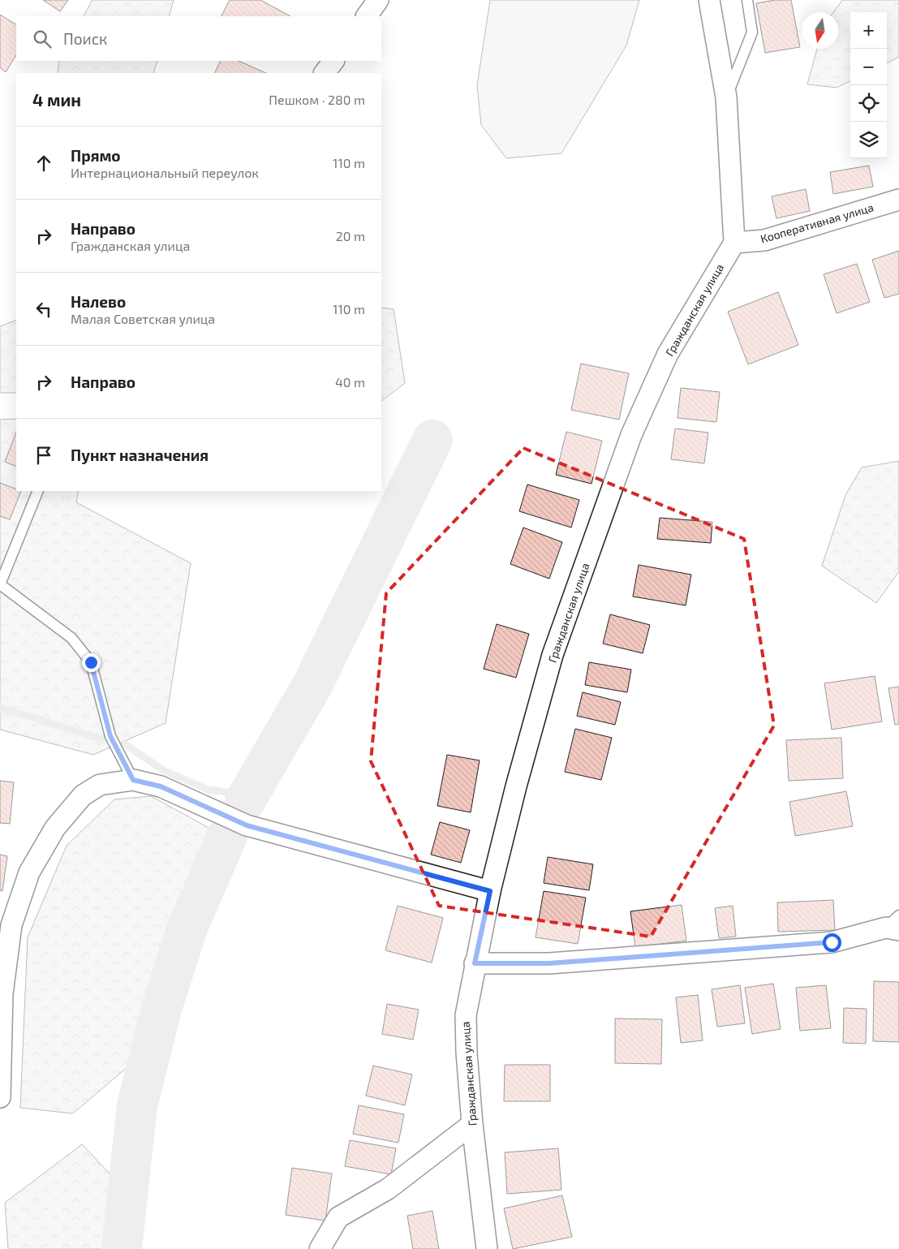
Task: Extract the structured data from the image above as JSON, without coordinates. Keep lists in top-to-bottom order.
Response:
{
  "streets": {
    "street": ["Кооперативная улица", "Гражданская улица"]
  },
  "crossings": [
    ["Кооперативная улица", "Гражданская улица"]
  ],
  "north": "bottom",
  "page": {
    "map_buttons": ["+", "−"],
    "search": "Поиск",
    "heading": ["4 мин", "Пешком · 280 m"],
    "list": [
      ["Прямо", "Интернациональный переулок", "110 m"],
      ["Направо", "Гражданская улица", "20 m"],
      ["Налево", "Малая Советская улица", "110 m"],
      ["Направо", "40 m"],
      "Пункт назначения"
    ]
  }
}
